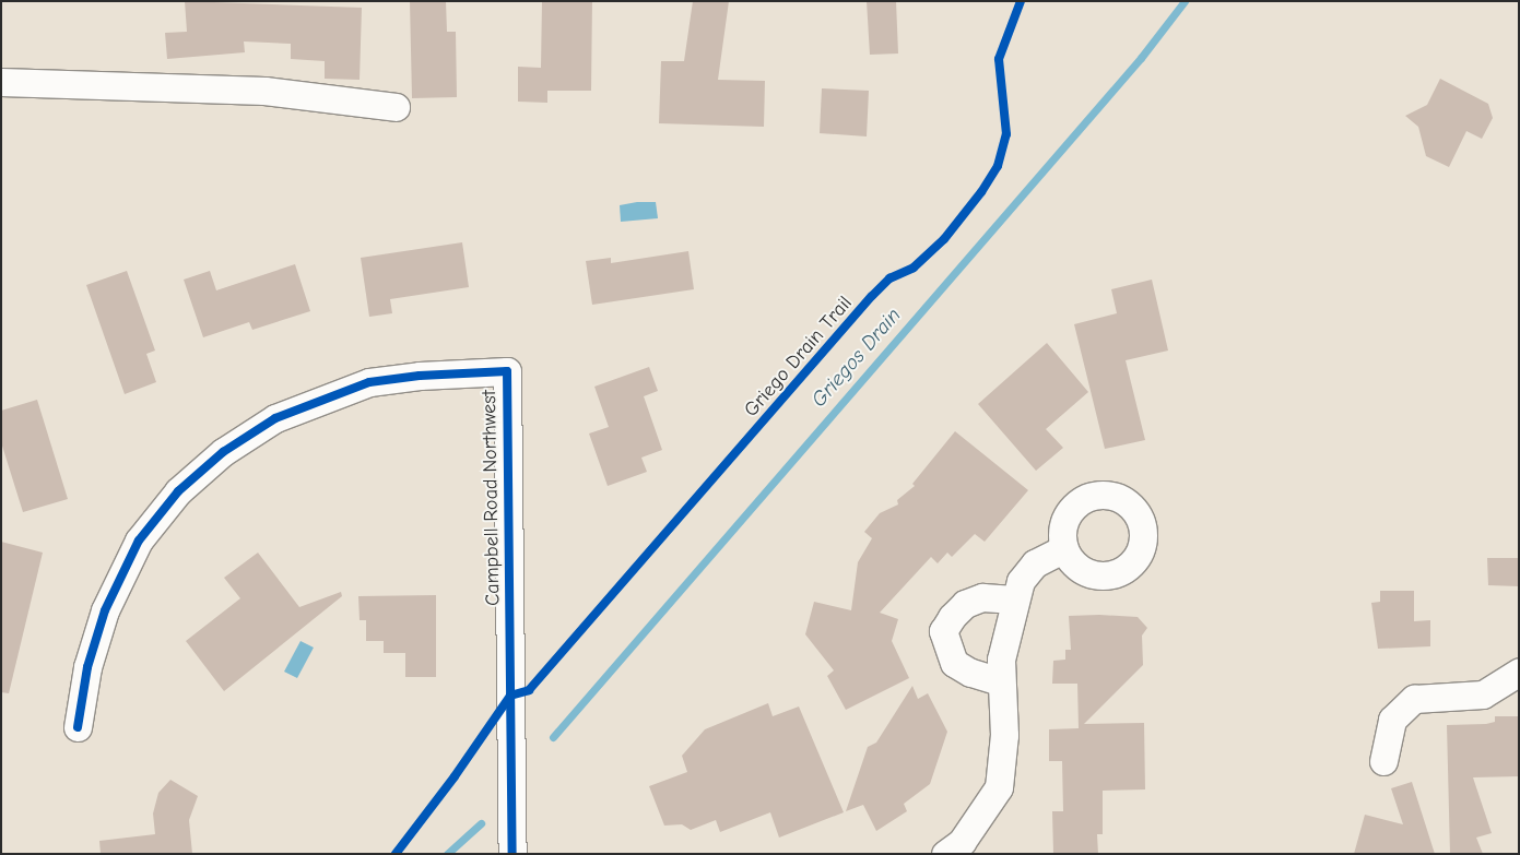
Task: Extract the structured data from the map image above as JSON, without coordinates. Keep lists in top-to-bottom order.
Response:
{
  "streets": {
    "street": ["Campbell Road Northwest"],
    "cycle path": ["Griego Drain Trail"]
  },
  "water": ["Griegos Drain"]
}
